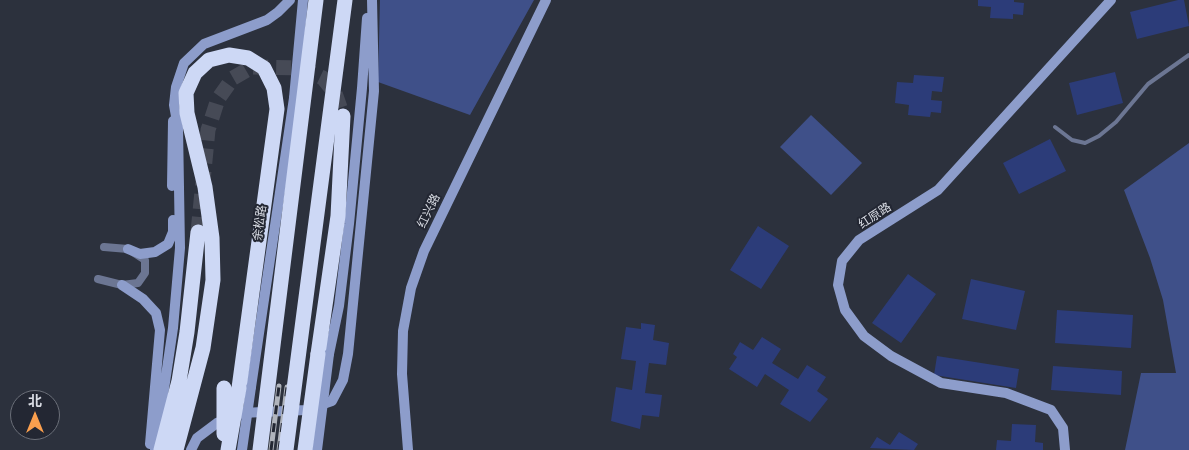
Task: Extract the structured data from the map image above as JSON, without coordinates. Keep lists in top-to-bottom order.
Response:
{
  "streets": {
    "main road": ["红兴路", "红原路", "余松路"]
  },
  "north": "top"
}
